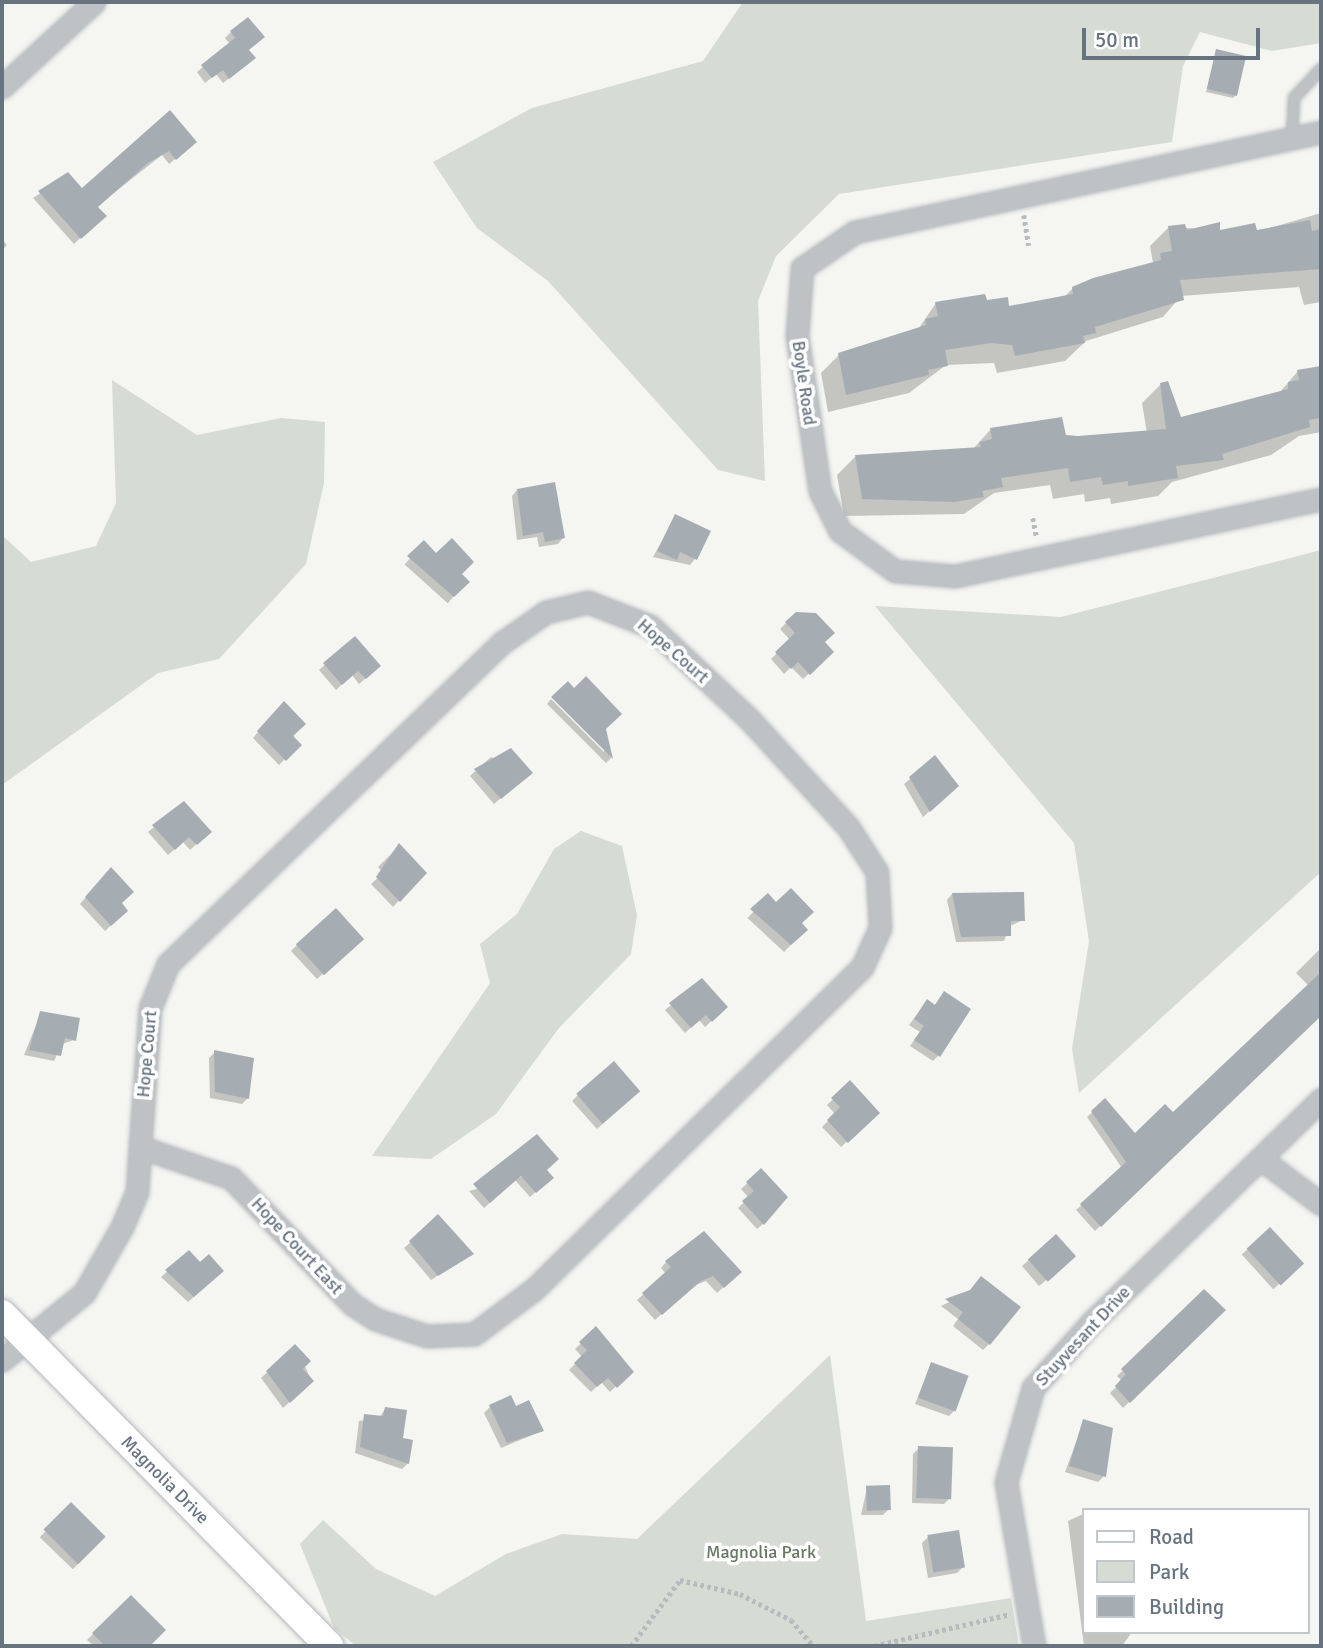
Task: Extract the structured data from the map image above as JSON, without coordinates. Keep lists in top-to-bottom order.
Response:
{
  "streets": {
    "street": [
      "Boyle Road",
      "Hope Court",
      "Hope Court East",
      "Stuyvesant Drive",
      "Magnolia Drive"
    ]
  },
  "crossings": [
    ["Hope Court", "Hope Court East"],
    ["Hope Court", "Magnolia Drive"]
  ],
  "parks": ["Magnolia Park"],
  "legend": ["Road", "Park", "Building"],
  "scale_bar": "50 m"
}
